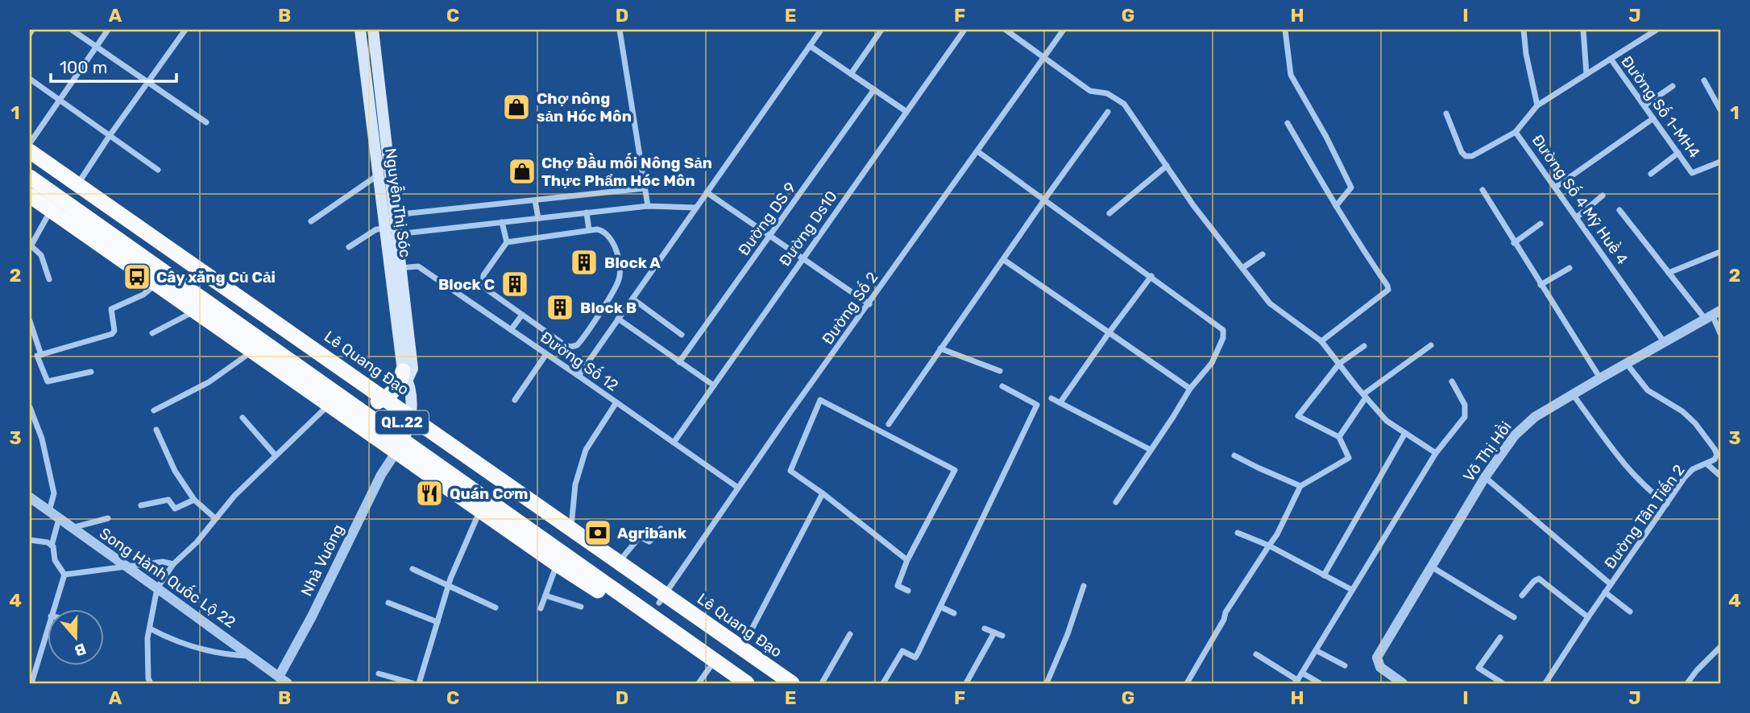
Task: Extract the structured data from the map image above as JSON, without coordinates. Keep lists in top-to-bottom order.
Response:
{
  "streets": {
    "highway": ["Lê Quang Đạo", "QL.22"],
    "main road": ["Nguyễn Thị Sóc"],
    "street": [
      "Đường Số 1-MH4",
      "Đường Số 4 Mỹ Huề 4",
      "Đường DS 9",
      "Đường Ds10",
      "Đường Số 2",
      "Đường Số 12",
      "Võ Thị Hồi",
      "Đường Tân Tiến 2",
      "Nhà Vuông",
      "Song Hành Quốc Lộ 22"
    ]
  },
  "crossings": [
    ["Đường Số 1-MH4", "Đường Số 4 Mỹ Huề 4"],
    ["Đường Số 4 Mỹ Huề 4", "Võ Thị Hồi"],
    ["Nguyễn Thị Sóc", "Đường Số 12"],
    ["Nguyễn Thị Sóc", "Lê Quang Đạo"],
    ["Nguyễn Thị Sóc", "Nhà Vuông"],
    ["Đường Ds10", "Đường Số 12"],
    ["Đường Số 2", "Đường Số 12"],
    ["Đường Số 2", "Lê Quang Đạo"],
    ["Lê Quang Đạo", "Nhà Vuông"],
    ["Võ Thị Hồi", "Đường Tân Tiến 2"],
    ["Nhà Vuông", "Song Hành Quốc Lộ 22"]
  ],
  "places": {
    "shop": ["Chợ nông sản Hóc Môn", "Chợ Đầu mối Nông Sản Thực Phẩm Hóc Môn"],
    "building": ["Block A", "Block C", "Block B"],
    "bus stop": ["Cây xăng Củ Cải"],
    "restaurant": ["Quán Cơm"],
    "bank": ["Agribank"]
  },
  "scale_bar": "100 m",
  "north": "bottom",
  "grid": {
    "columns": [
      "A",
      "B",
      "C",
      "D",
      "E",
      "F",
      "G",
      "H",
      "I",
      "J"
    ],
    "rows": [
      "1",
      "2",
      "3",
      "4"
    ]
  }
}
